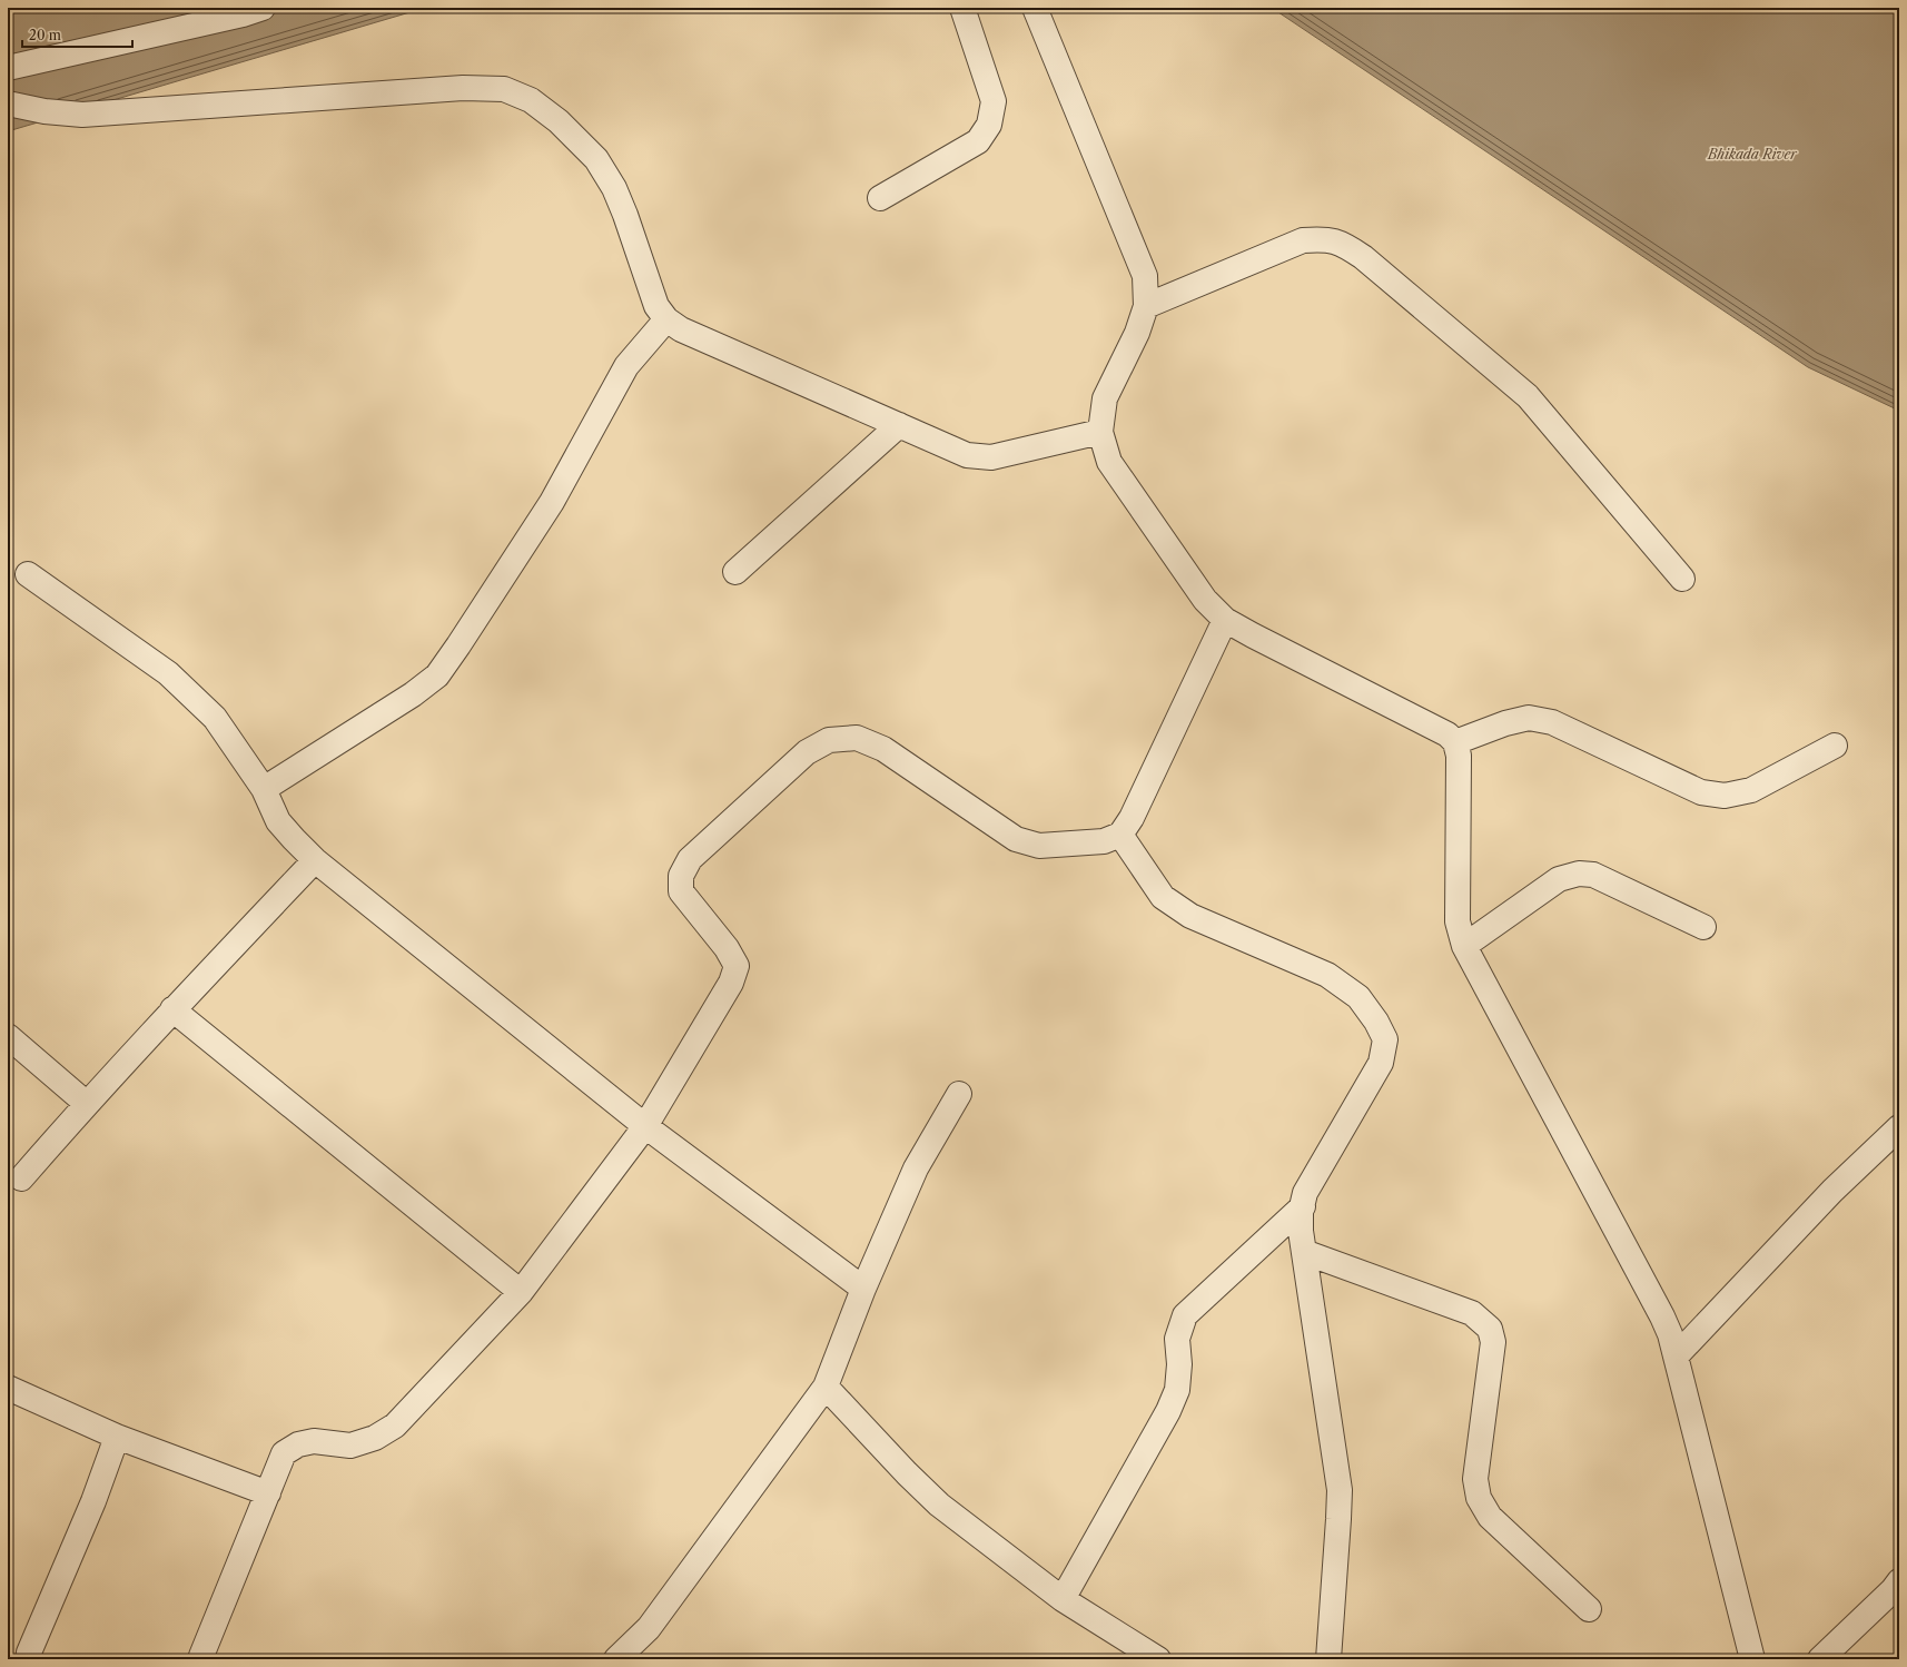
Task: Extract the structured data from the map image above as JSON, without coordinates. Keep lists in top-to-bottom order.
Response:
{
  "water": ["Bhikada River"],
  "scale_bar": "20 m"
}
